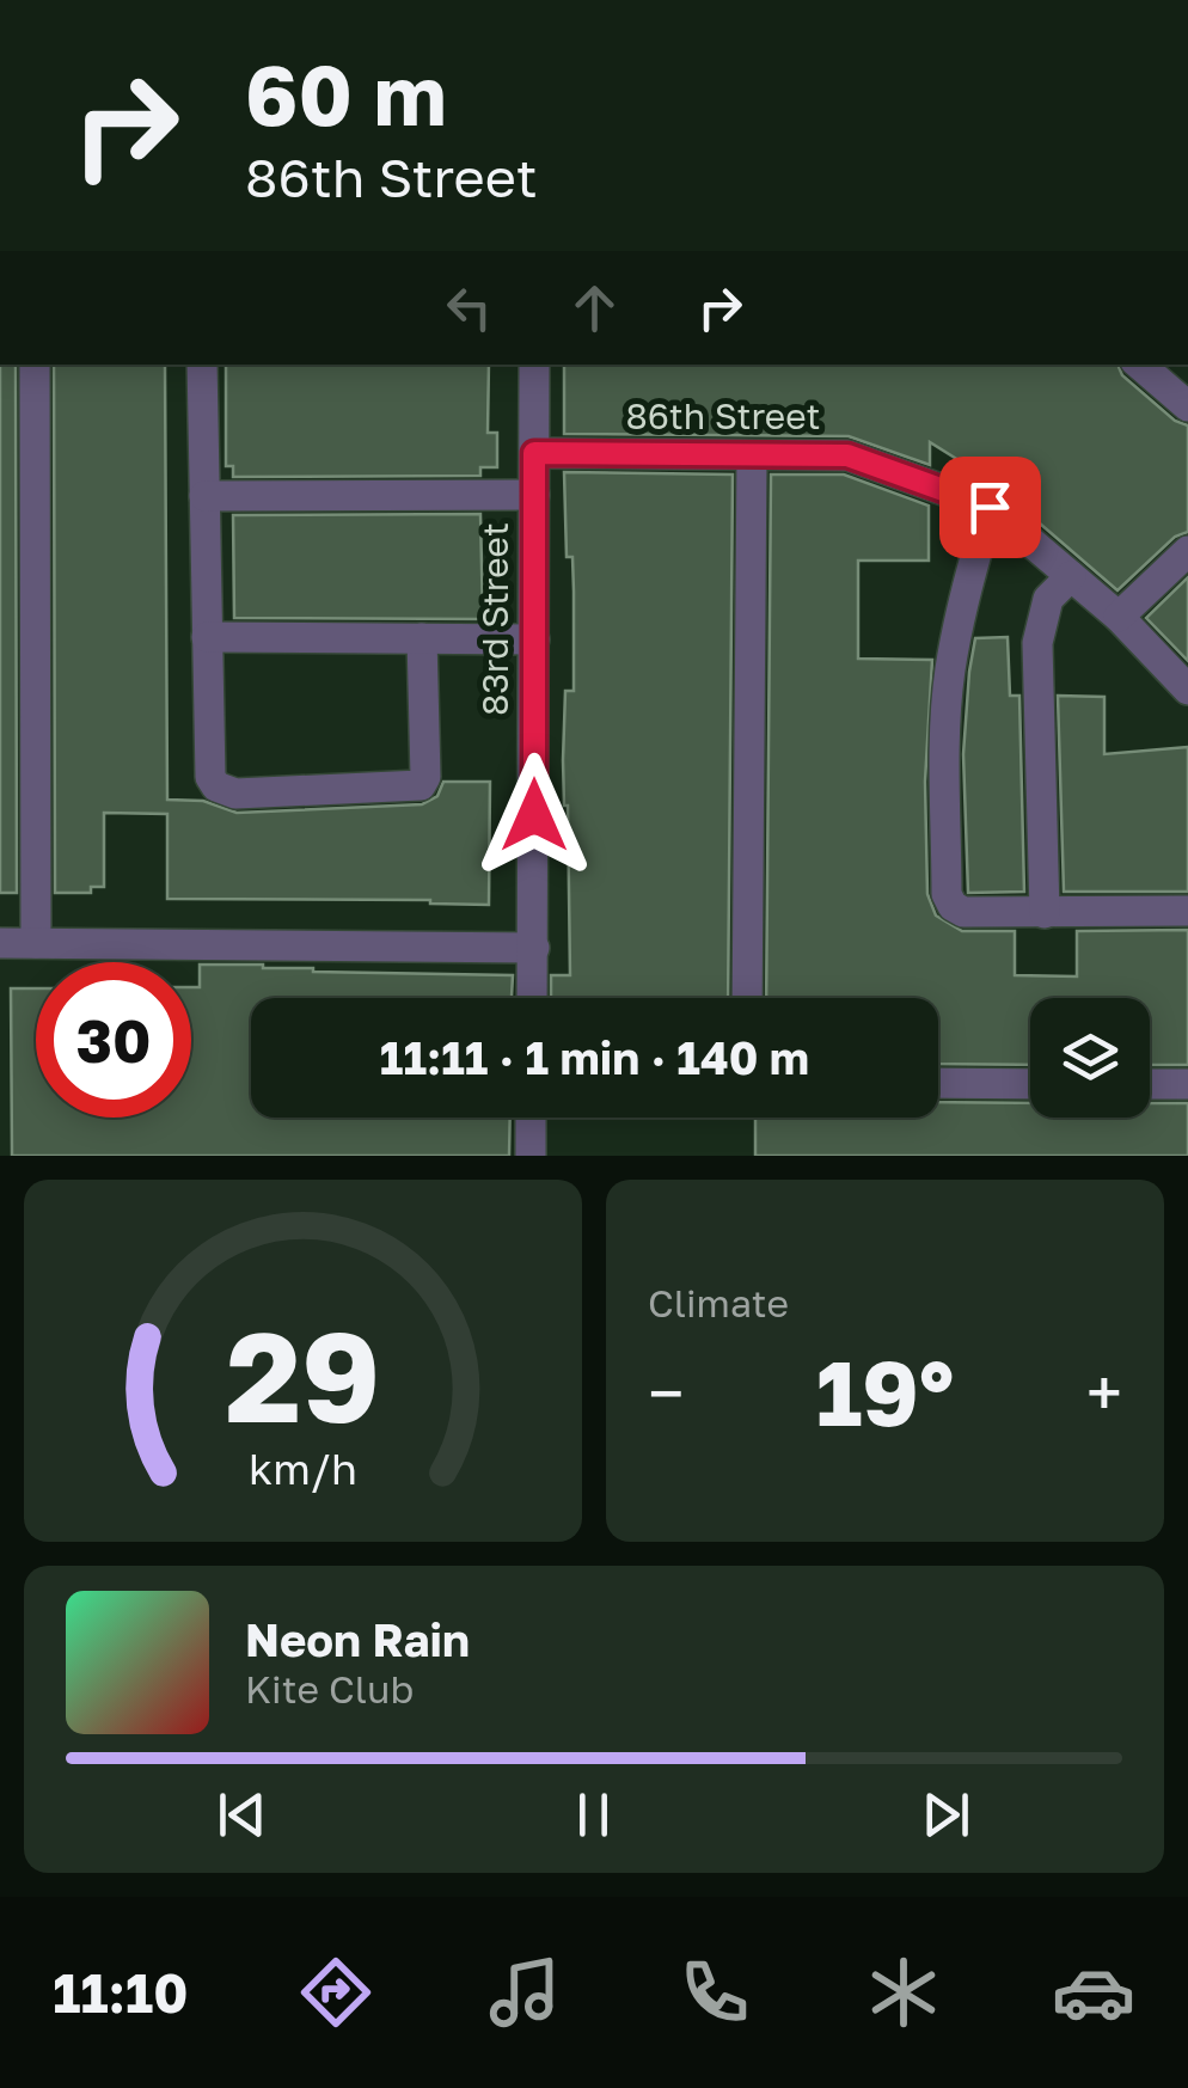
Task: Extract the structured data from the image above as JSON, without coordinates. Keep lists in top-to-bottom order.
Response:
{
  "streets": {
    "street": ["86th Street", "83rd Street"]
  },
  "crossings": [
    ["86th Street", "83rd Street"]
  ],
  "page": {
    "turn": ["60 m", "86th Street"],
    "limit": "30",
    "trip": "11:11 · 1 min · 140 m",
    "tile": "Climate",
    "heat": ["−", "19°", "+"],
    "song": ["Neon Rain", "Kite Club"],
    "tabs": "11:10",
    "gauge": ["29", "km/h"]
  }
}
